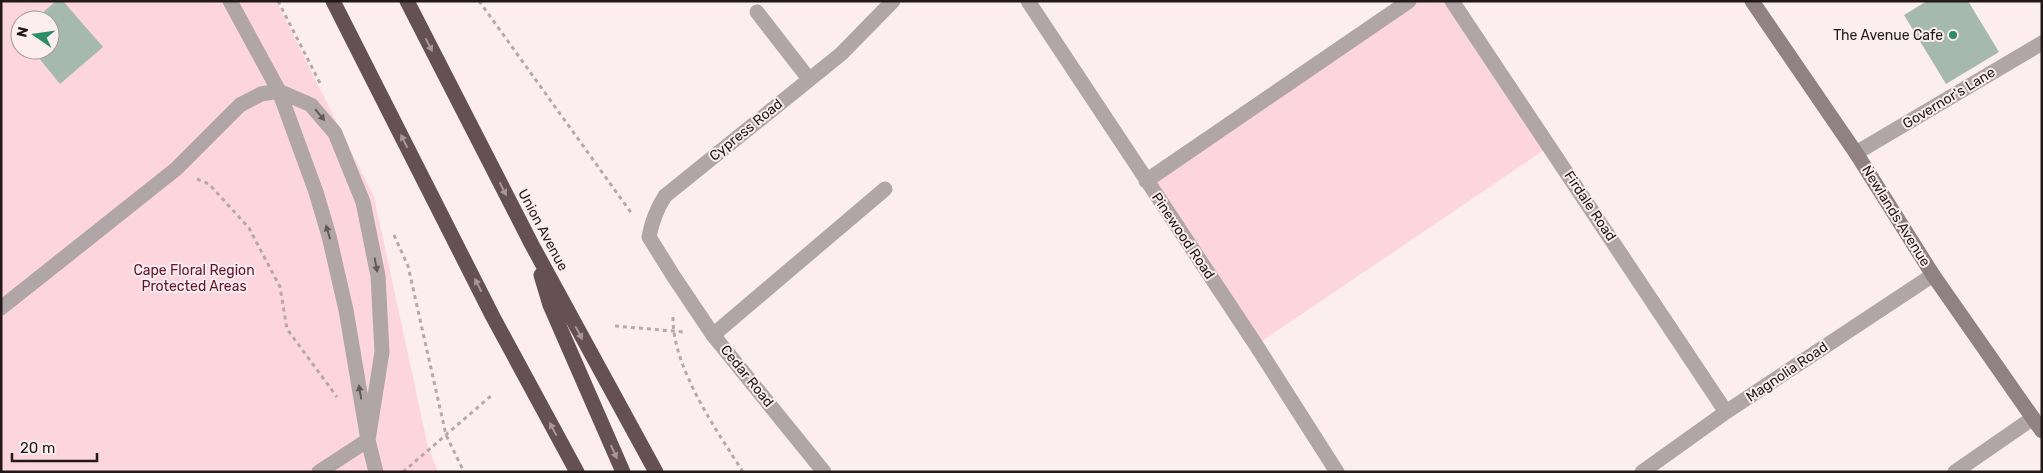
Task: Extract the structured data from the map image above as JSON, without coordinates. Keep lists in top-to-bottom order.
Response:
{
  "streets": {
    "highway": ["Union Avenue"],
    "main road": ["Newlands Avenue"],
    "street": [
      "Governor's Lane",
      "Cypress Road",
      "Firdale Road",
      "Pinewood Road",
      "Magnolia Road",
      "Cedar Road"
    ]
  },
  "crossings": [
    ["Governor's Lane", "Newlands Avenue"],
    ["Cypress Road", "Cedar Road"],
    ["Firdale Road", "Magnolia Road"],
    ["Newlands Avenue", "Magnolia Road"]
  ],
  "parks": ["Cape Floral Region Protected Areas"],
  "places": ["The Avenue Cafe"],
  "scale_bar": "20 m",
  "north": "left"
}
